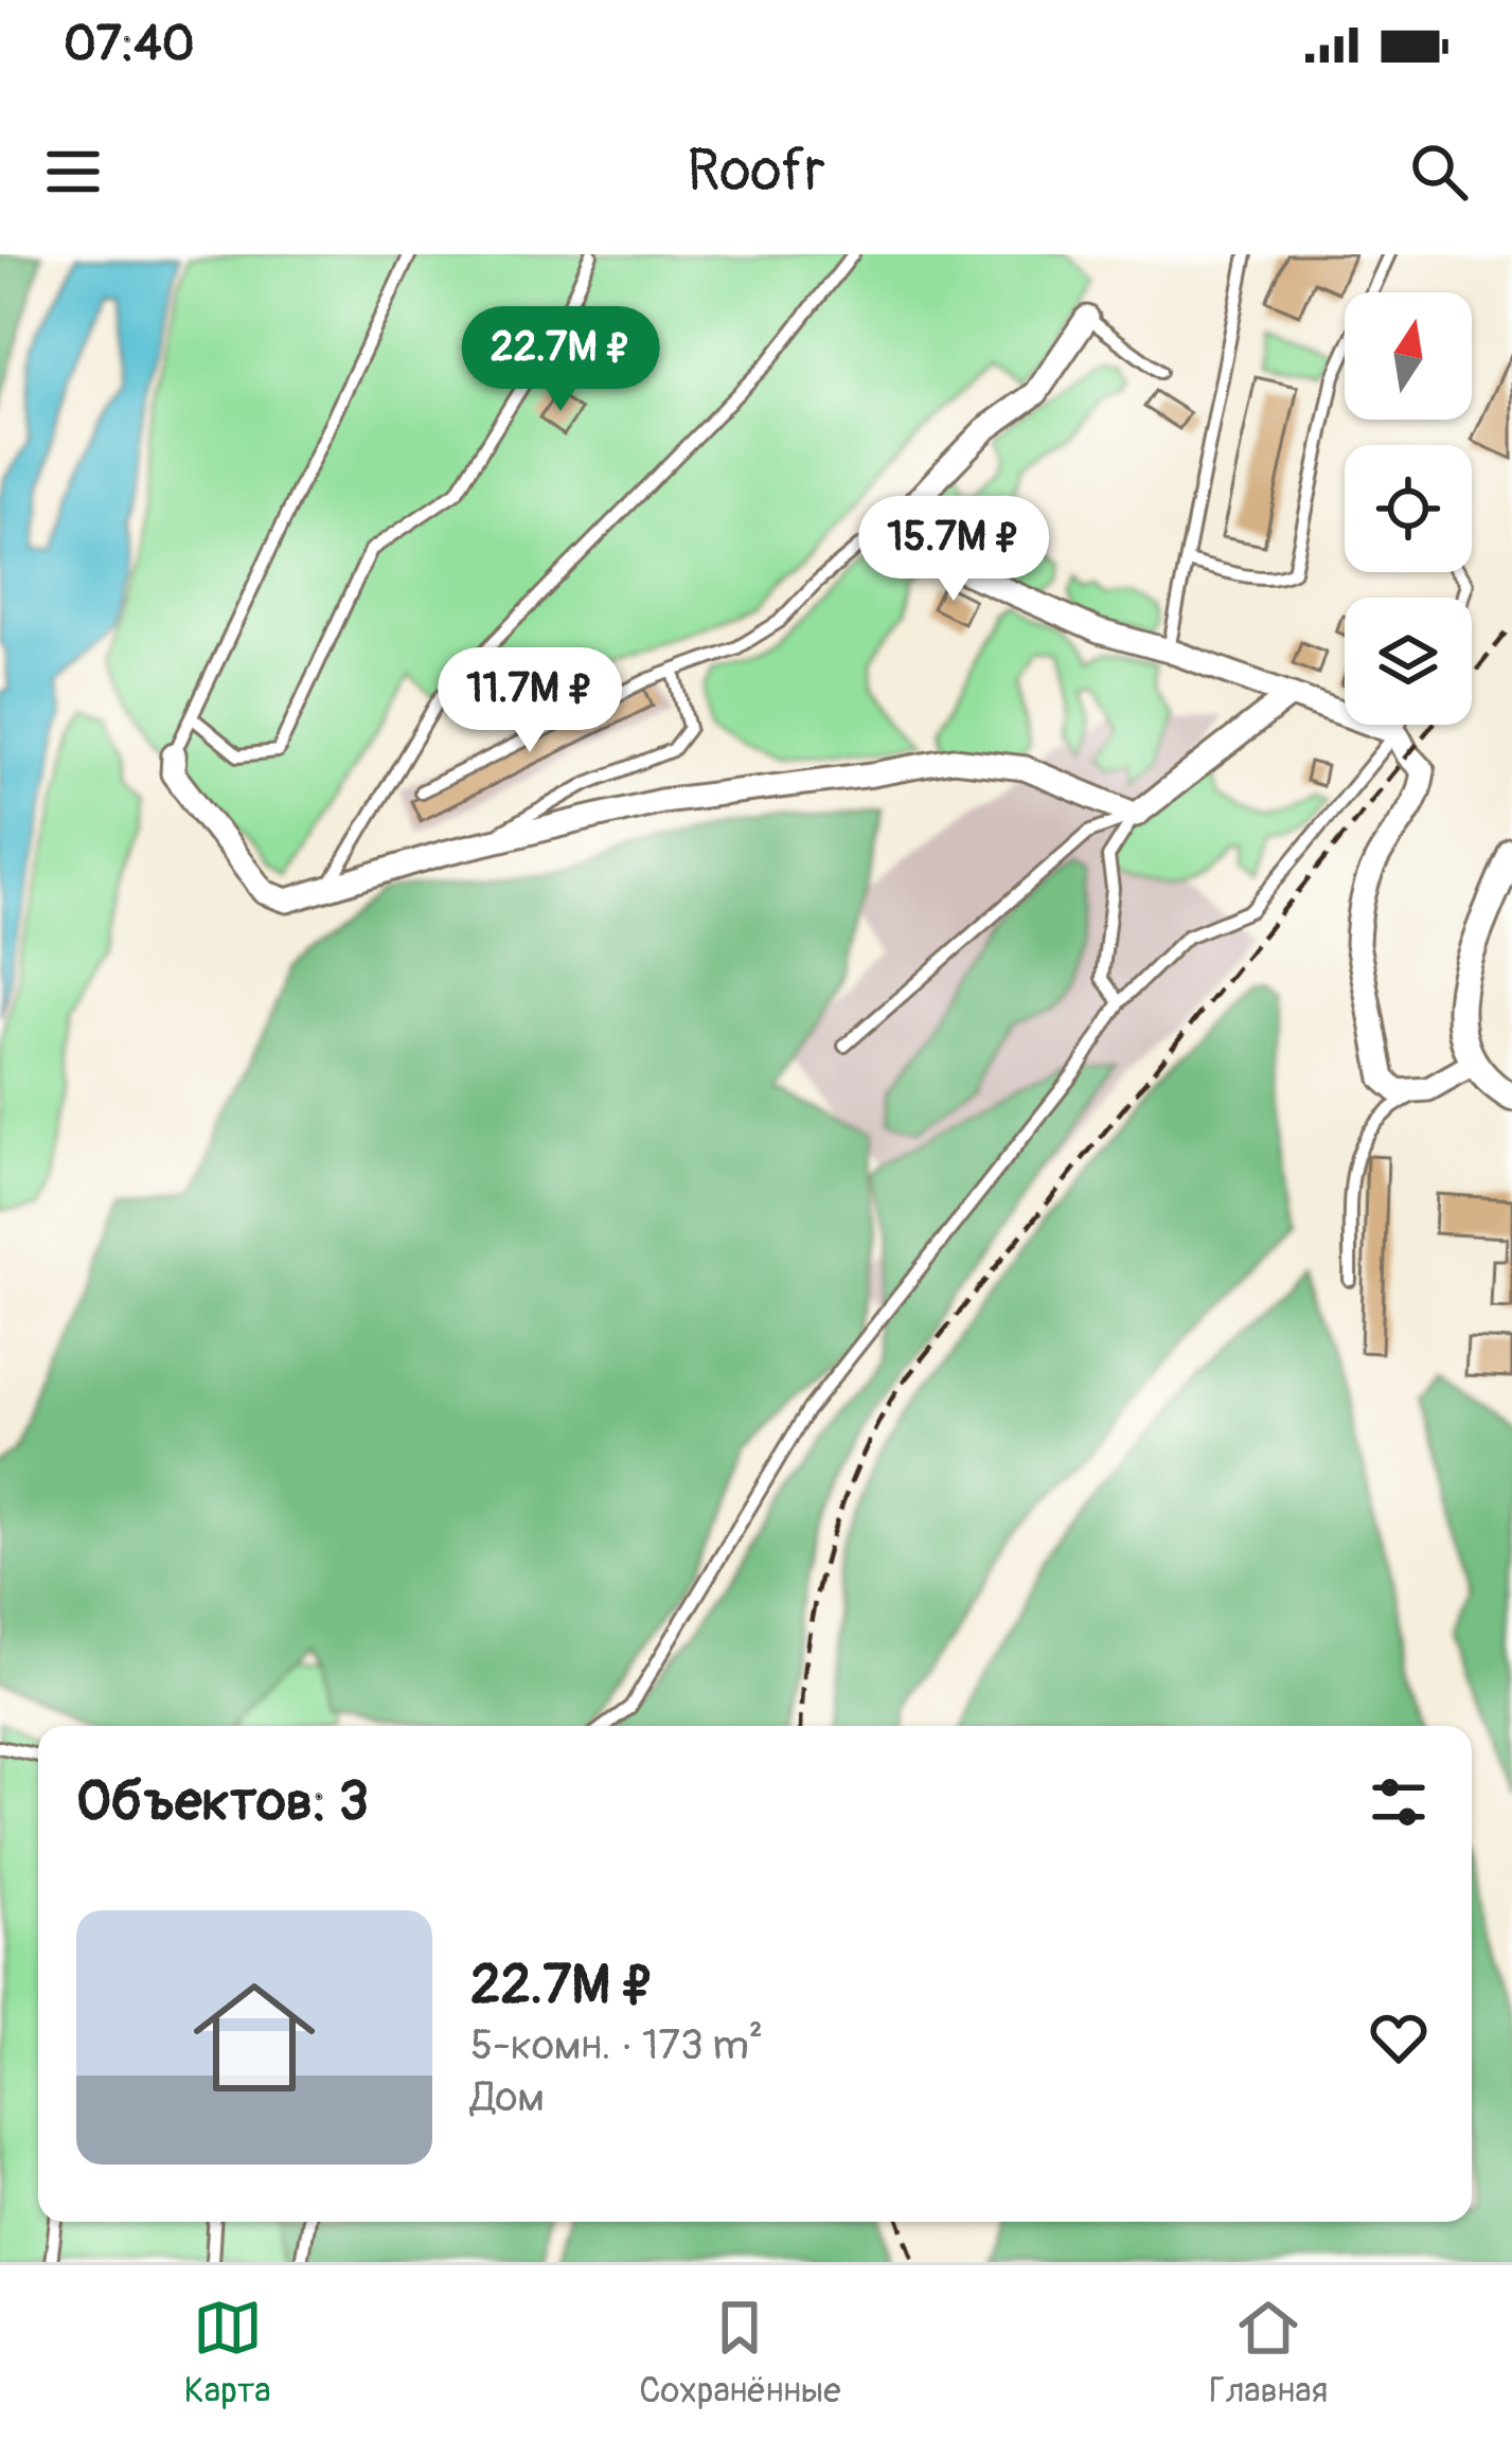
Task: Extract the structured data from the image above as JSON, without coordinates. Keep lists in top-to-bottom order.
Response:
{
  "north": "top",
  "page": {
    "status": "07:40",
    "header": "Roofr",
    "price": ["22.7M ₽", "15.7M ₽", "11.7M ₽"],
    "heading": "Объектов: 3",
    "list": [
      {
        "name": "22.7M ₽",
        "note": "5-комн. · 173 m² · Дом"
      }
    ],
    "tabs": ["Карта", "Сохранённые", "Главная"]
  }
}
